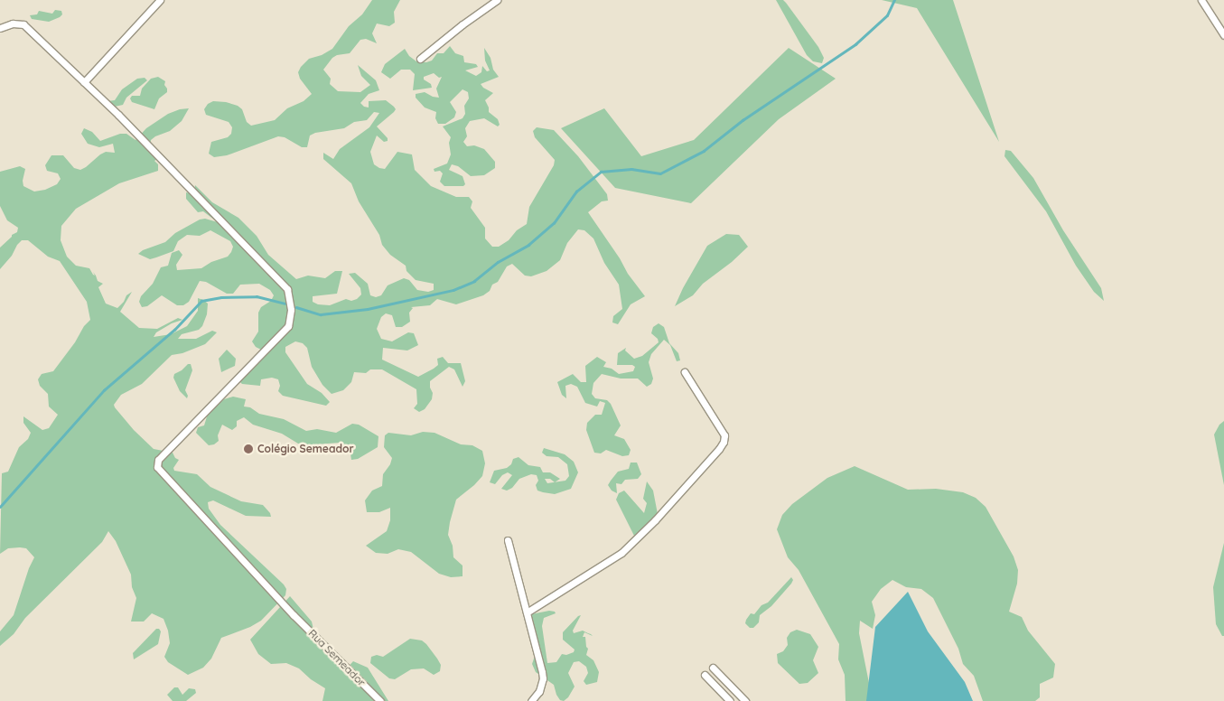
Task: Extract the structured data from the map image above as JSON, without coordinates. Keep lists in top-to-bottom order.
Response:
{
  "streets": {
    "street": ["Rua Semeador"]
  },
  "places": ["Colégio Semeador"]
}
